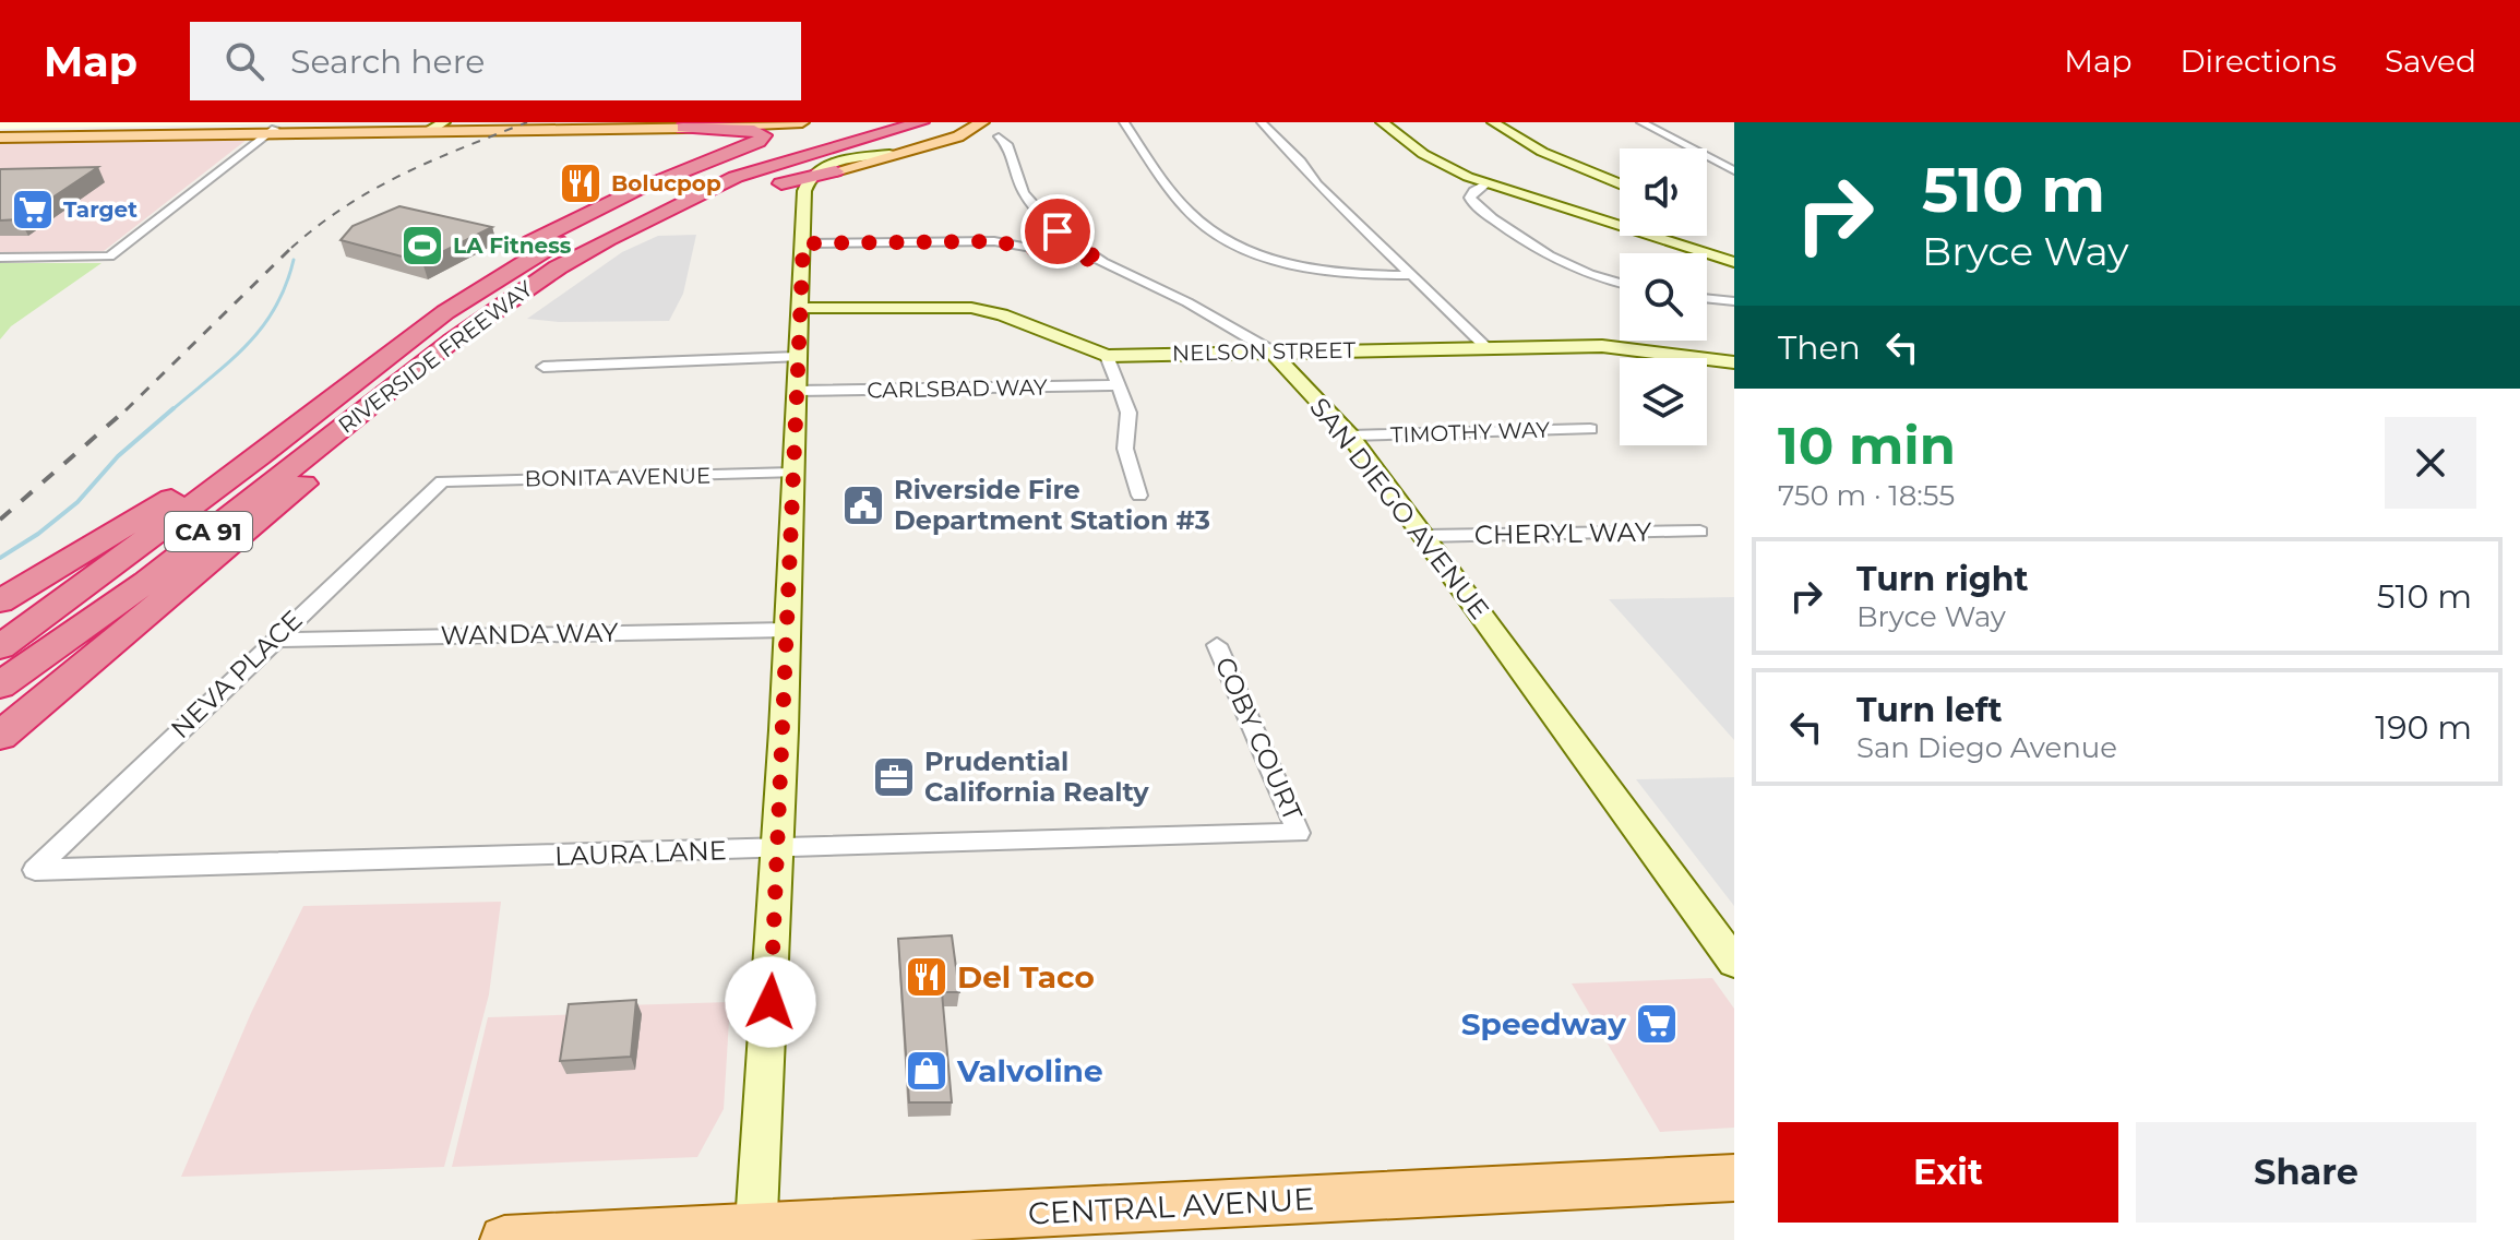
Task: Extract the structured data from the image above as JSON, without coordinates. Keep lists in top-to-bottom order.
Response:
{
  "streets": {
    "highway": ["RIVERSIDE FREEWAY", "CA 91"],
    "main road": ["CENTRAL AVENUE"],
    "street": [
      "NELSON STREET",
      "CARLSBAD WAY",
      "TIMOTHY WAY",
      "BONITA AVENUE",
      "SAN DIEGO AVENUE",
      "CHERYL WAY",
      "WANDA WAY",
      "NEVA PLACE",
      "COBY COURT",
      "LAURA LANE"
    ]
  },
  "crossings": [
    ["NELSON STREET", "SAN DIEGO AVENUE"],
    ["TIMOTHY WAY", "SAN DIEGO AVENUE"],
    ["BONITA AVENUE", "NEVA PLACE"],
    ["SAN DIEGO AVENUE", "CHERYL WAY"],
    ["WANDA WAY", "NEVA PLACE"],
    ["NEVA PLACE", "LAURA LANE"],
    ["COBY COURT", "LAURA LANE"]
  ],
  "places": {
    "restaurant": ["Bolucpop", "Del Taco"],
    "supermarket": ["Target", "Speedway"],
    "sports": ["LA Fitness"],
    "public building": ["Riverside Fire Department Station #3"],
    "office": ["Prudential California Realty"],
    "shop": ["Valvoline"]
  },
  "page": {
    "header": "Map",
    "search": "Search here",
    "nav": ["Map", "Directions", "Saved"],
    "turn": ["510 m", "Bryce Way"],
    "then": "Then",
    "heading": ["10 min", "750 m · 18:55"],
    "list": [
      {
        "name": "Turn right",
        "note": "Bryce Way",
        "value": "510 m"
      },
      {
        "name": "Turn left",
        "note": "San Diego Avenue",
        "value": "190 m"
      }
    ],
    "buttons": ["Exit", "Share"]
  }
}
